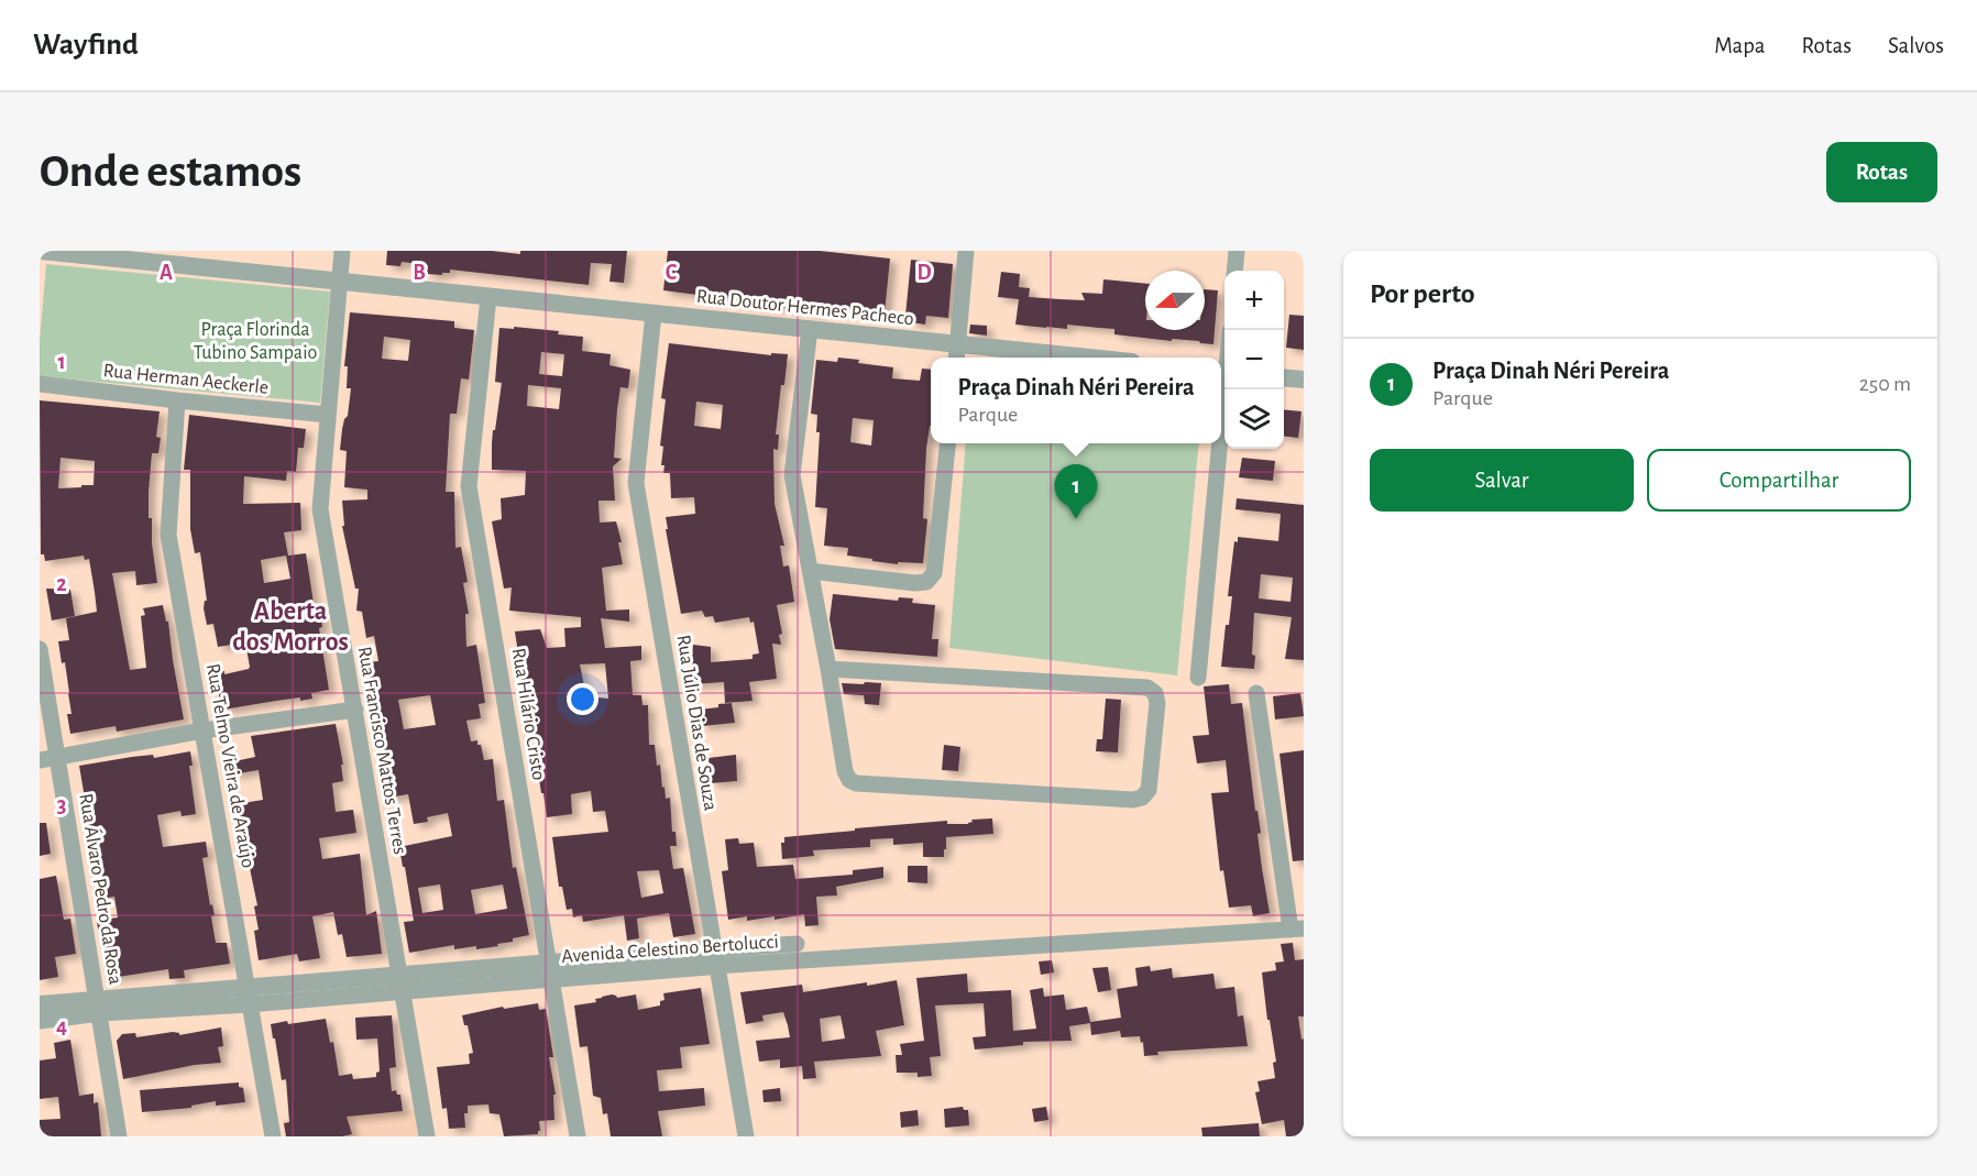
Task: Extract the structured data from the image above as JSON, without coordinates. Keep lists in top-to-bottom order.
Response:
{
  "streets": {
    "street": [
      "Rua Doutor Hermes Pacheco",
      "Rua Herman Aeckerle",
      "Rua Hilário Cristo",
      "Rua Júlio Dias de Souza",
      "Rua Francisco Mattos Terres",
      "Rua Telmo Vieira de Araújo",
      "Rua Álvaro Pedro da Rosa",
      "Avenida Celestino Bertolucci"
    ]
  },
  "crossings": [
    ["Rua Doutor Hermes Pacheco", "Rua Hilário Cristo"],
    ["Rua Doutor Hermes Pacheco", "Rua Júlio Dias de Souza"],
    ["Rua Doutor Hermes Pacheco", "Rua Francisco Mattos Terres"],
    ["Rua Herman Aeckerle", "Rua Francisco Mattos Terres"],
    ["Rua Herman Aeckerle", "Rua Telmo Vieira de Araújo"],
    ["Rua Hilário Cristo", "Avenida Celestino Bertolucci"],
    ["Rua Júlio Dias de Souza", "Avenida Celestino Bertolucci"],
    ["Rua Francisco Mattos Terres", "Avenida Celestino Bertolucci"],
    ["Rua Telmo Vieira de Araújo", "Avenida Celestino Bertolucci"],
    ["Rua Álvaro Pedro da Rosa", "Avenida Celestino Bertolucci"]
  ],
  "districts": ["Aberta dos Morros"],
  "parks": ["Praça Florinda Tubino Sampaio"],
  "north": "left",
  "page": {
    "header": "Wayfind",
    "nav": ["Mapa", "Rotas", "Salvos"],
    "buttons": [
      "Rotas",
      ["Salvar", "Compartilhar"]
    ],
    "title": "Onde estamos",
    "heading": "Por perto",
    "map_buttons": ["+", "−"],
    "list": [
      {
        "mark": "1",
        "name": "Praça Dinah Néri Pereira",
        "note": "Parque",
        "value": "250 m"
      }
    ],
    "popup": ["Praça Dinah Néri Pereira", "Parque"],
    "pins": "1"
  },
  "grid": {
    "columns": [
      "A",
      "B",
      "C",
      "D"
    ],
    "rows": [
      "1",
      "2",
      "3",
      "4"
    ]
  }
}
